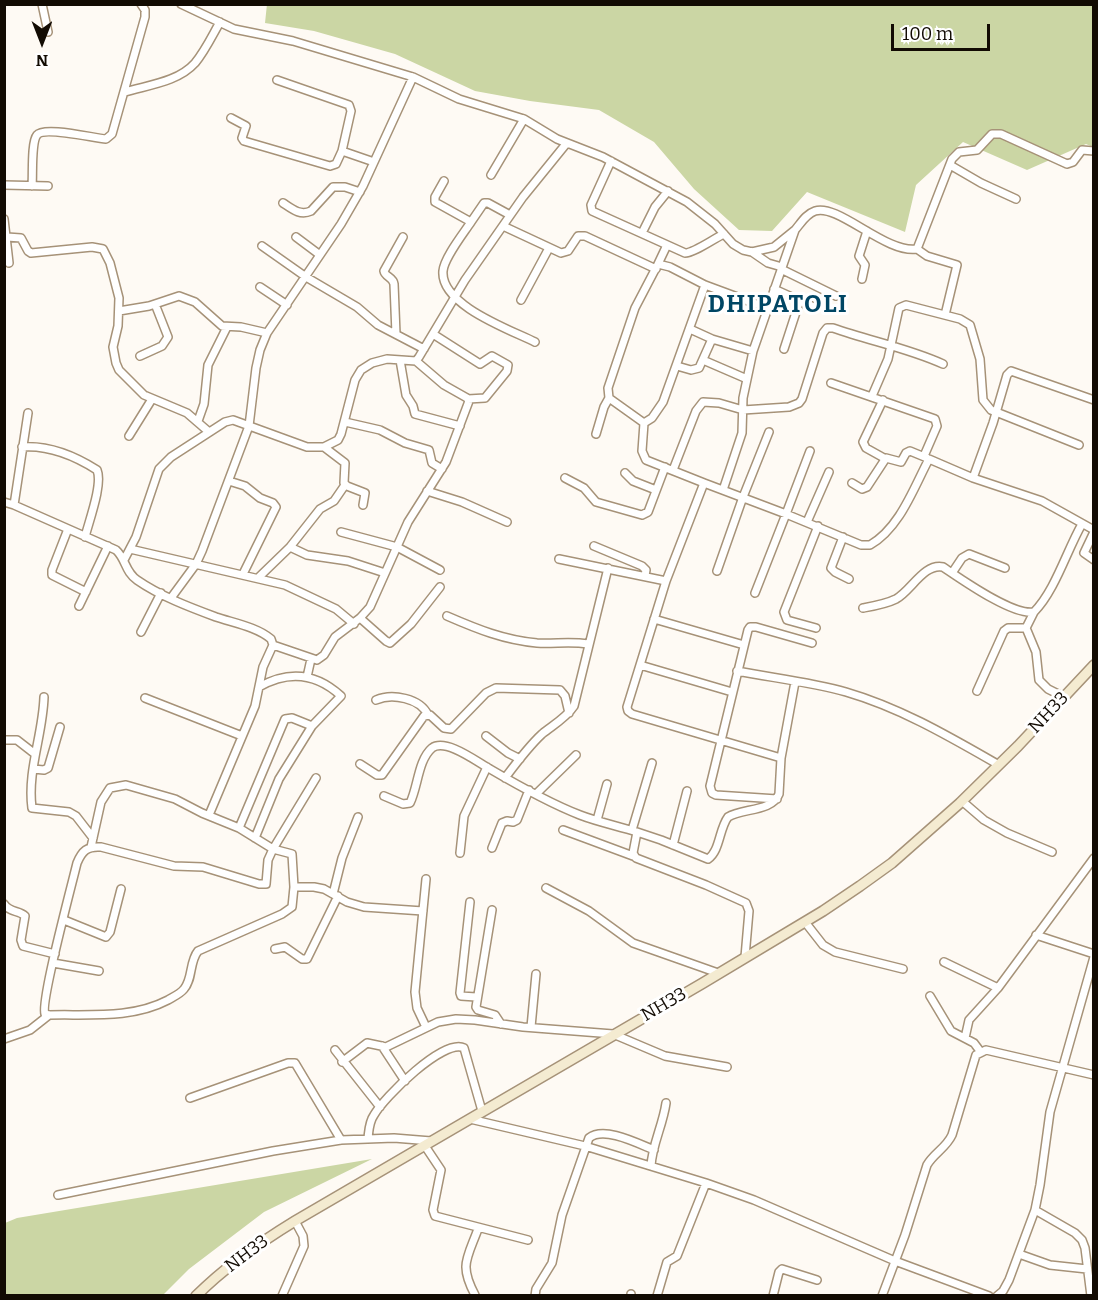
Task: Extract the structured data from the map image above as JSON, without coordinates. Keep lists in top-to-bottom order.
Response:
{
  "streets": {
    "main road": ["NH33"]
  },
  "districts": ["DHIPATOLI"],
  "scale_bar": "100 m",
  "north": "bottom"
}
